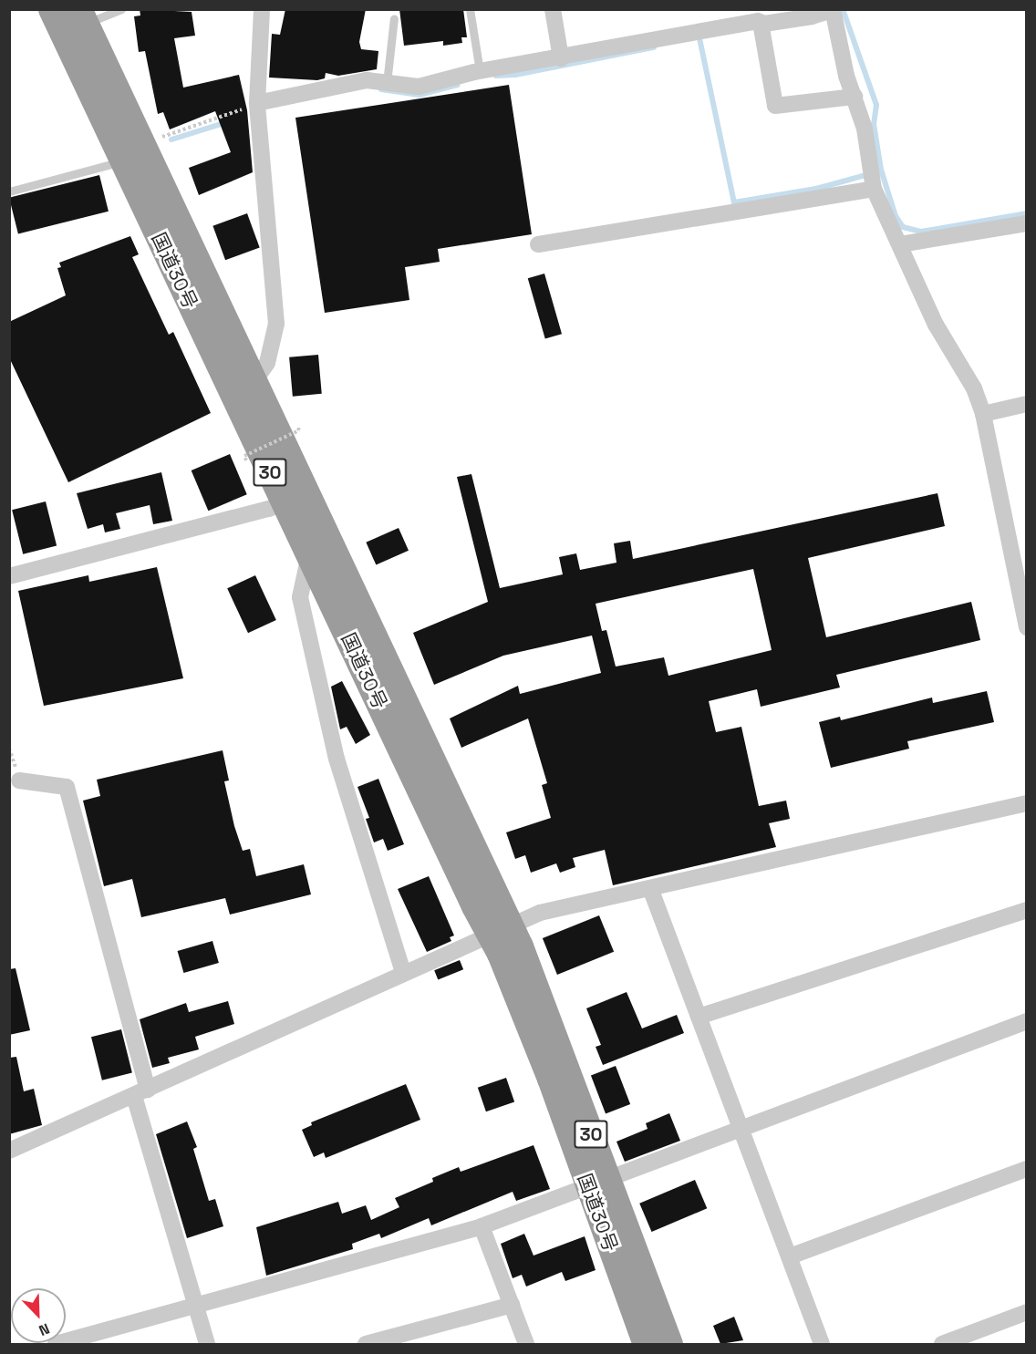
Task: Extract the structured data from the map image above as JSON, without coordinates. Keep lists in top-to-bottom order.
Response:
{
  "streets": {
    "highway": ["国道30号", "30"]
  },
  "north": "bottom right"
}
